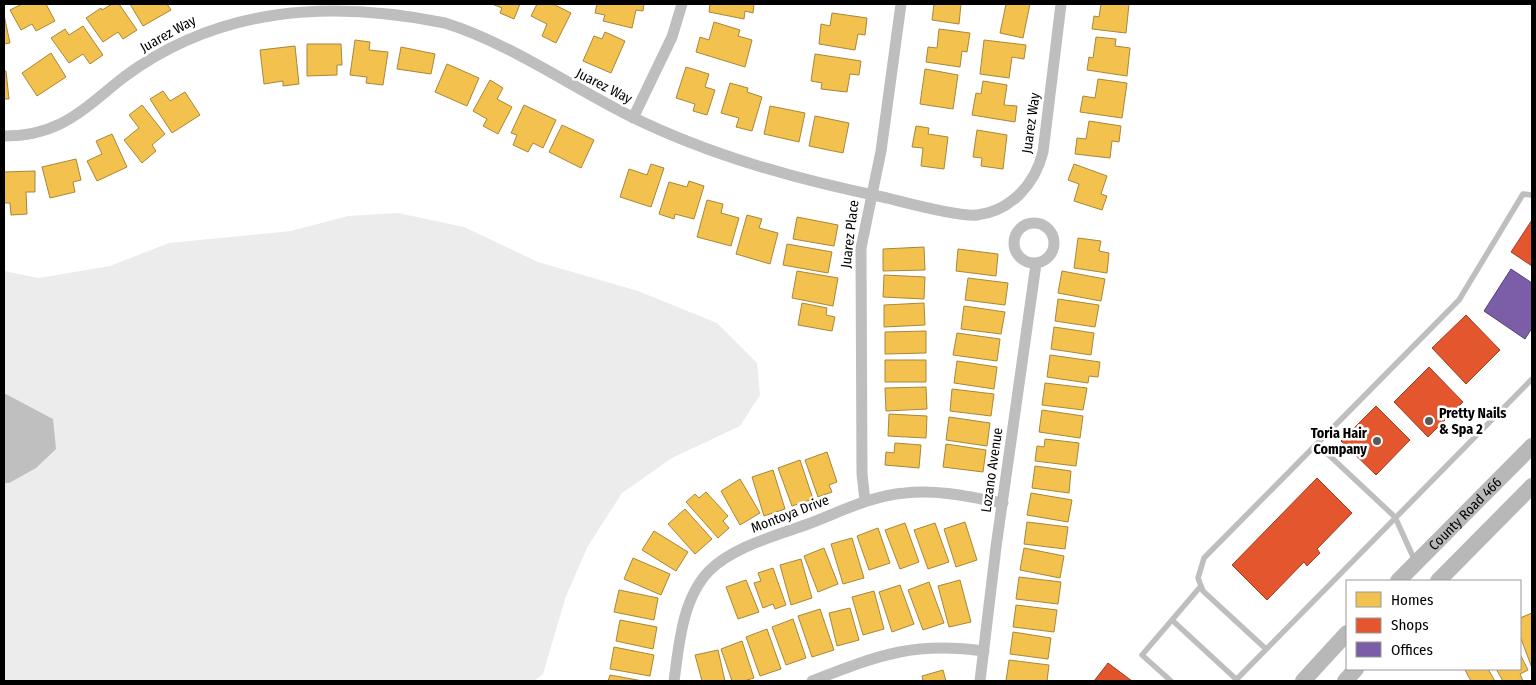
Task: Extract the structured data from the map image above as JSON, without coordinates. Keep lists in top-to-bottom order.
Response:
{
  "streets": {
    "main road": ["County Road 466"],
    "street": [
      "Juarez Way",
      "Juarez Place",
      "Lozano Avenue",
      "Montoya Drive"
    ]
  },
  "crossings": [
    ["Juarez Way", "Juarez Place"],
    ["Juarez Place", "Montoya Drive"],
    ["Lozano Avenue", "Montoya Drive"]
  ],
  "places": ["Pretty Nails & Spa 2", "Toria Hair Company"],
  "legend": ["Homes", "Shops", "Offices"]
}
